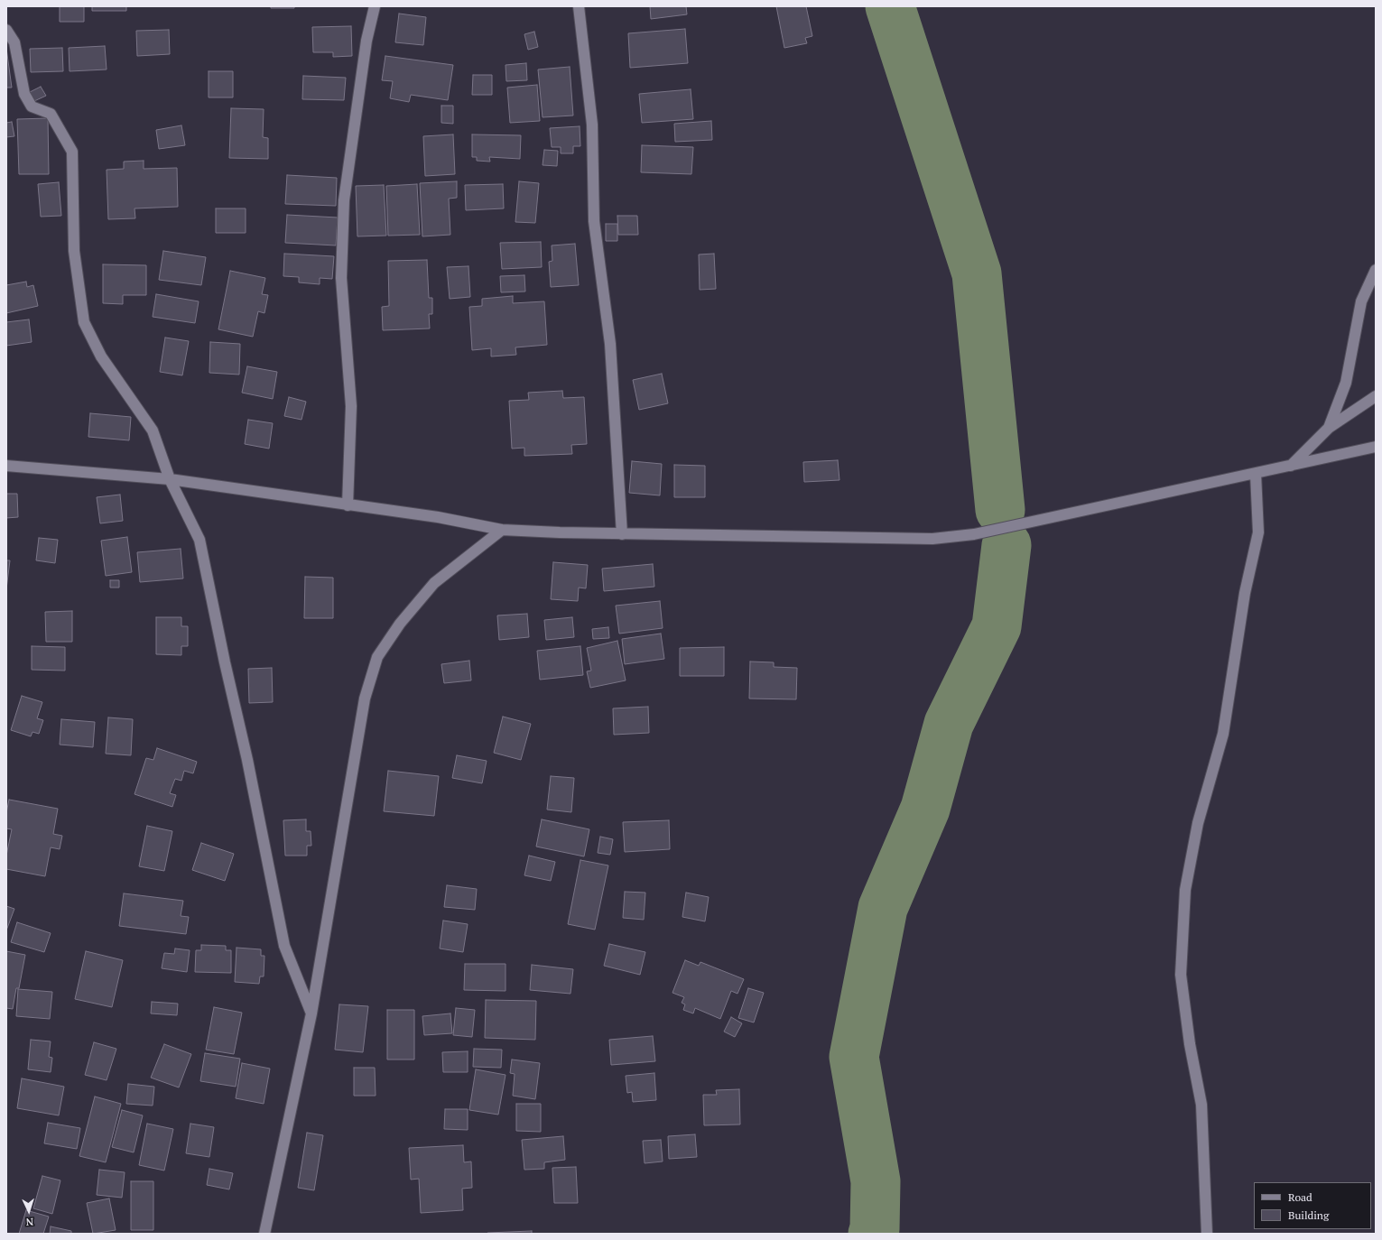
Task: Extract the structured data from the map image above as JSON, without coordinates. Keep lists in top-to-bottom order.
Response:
{
  "legend": ["Road", "Building"],
  "north": "bottom"
}
